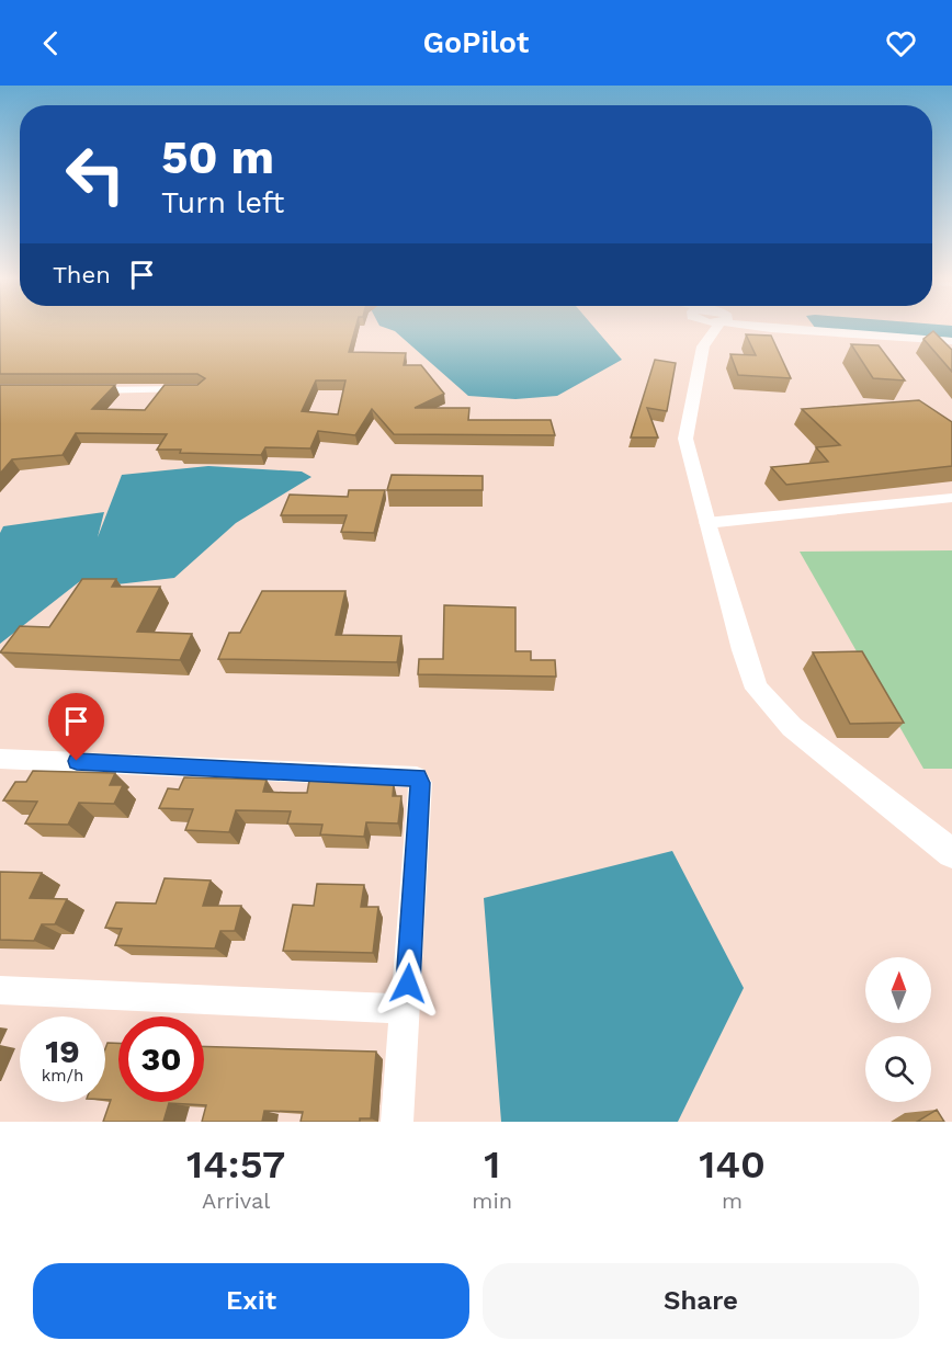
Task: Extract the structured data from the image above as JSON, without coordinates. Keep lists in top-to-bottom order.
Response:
{
  "north": "top",
  "page": {
    "header": "GoPilot",
    "turn": ["50 m", "Turn left"],
    "then": "Then",
    "speed": "19 km/h",
    "limit": "30",
    "eta": [
      "14:57",
      "Arrival",
      "1",
      "min",
      "140",
      "m"
    ],
    "buttons": ["Exit", "Share"]
  }
}
